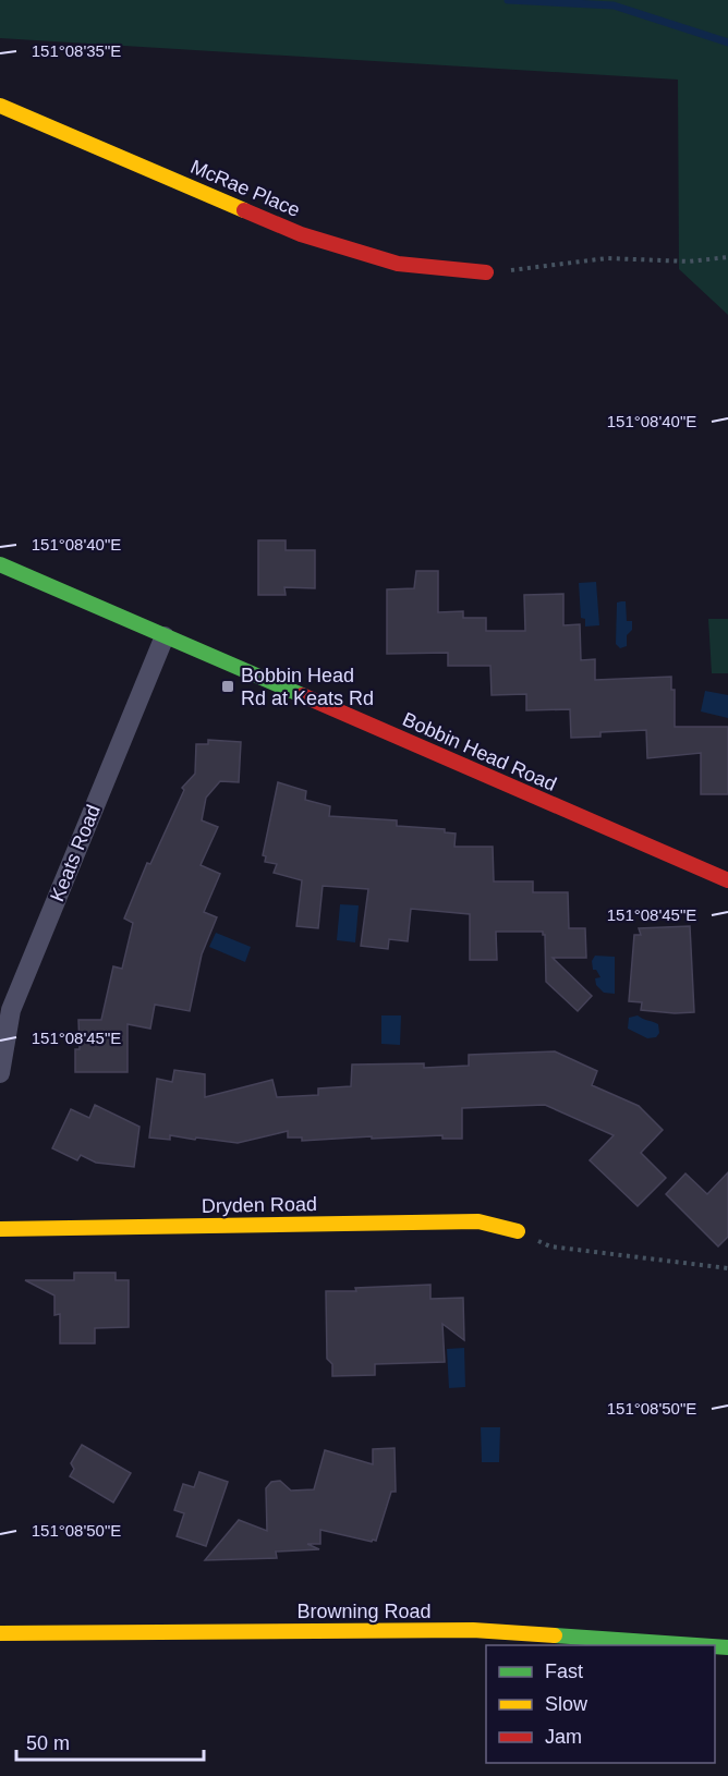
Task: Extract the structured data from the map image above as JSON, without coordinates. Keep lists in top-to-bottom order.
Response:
{
  "streets": {
    "street": [
      "McRae Place",
      "Bobbin Head Road",
      "Keats Road",
      "Dryden Road",
      "Browning Road"
    ]
  },
  "crossings": [
    ["Bobbin Head Road", "Keats Road"]
  ],
  "places": {
    "transit": ["Bobbin Head Rd at Keats Rd"]
  },
  "legend": ["Fast", "Slow", "Jam"],
  "scale_bar": "50 m",
  "coordinates": [
    "151°08'35\"E",
    "151°08'40\"E",
    "151°08'45\"E",
    "151°08'50\"E"
  ]
}
